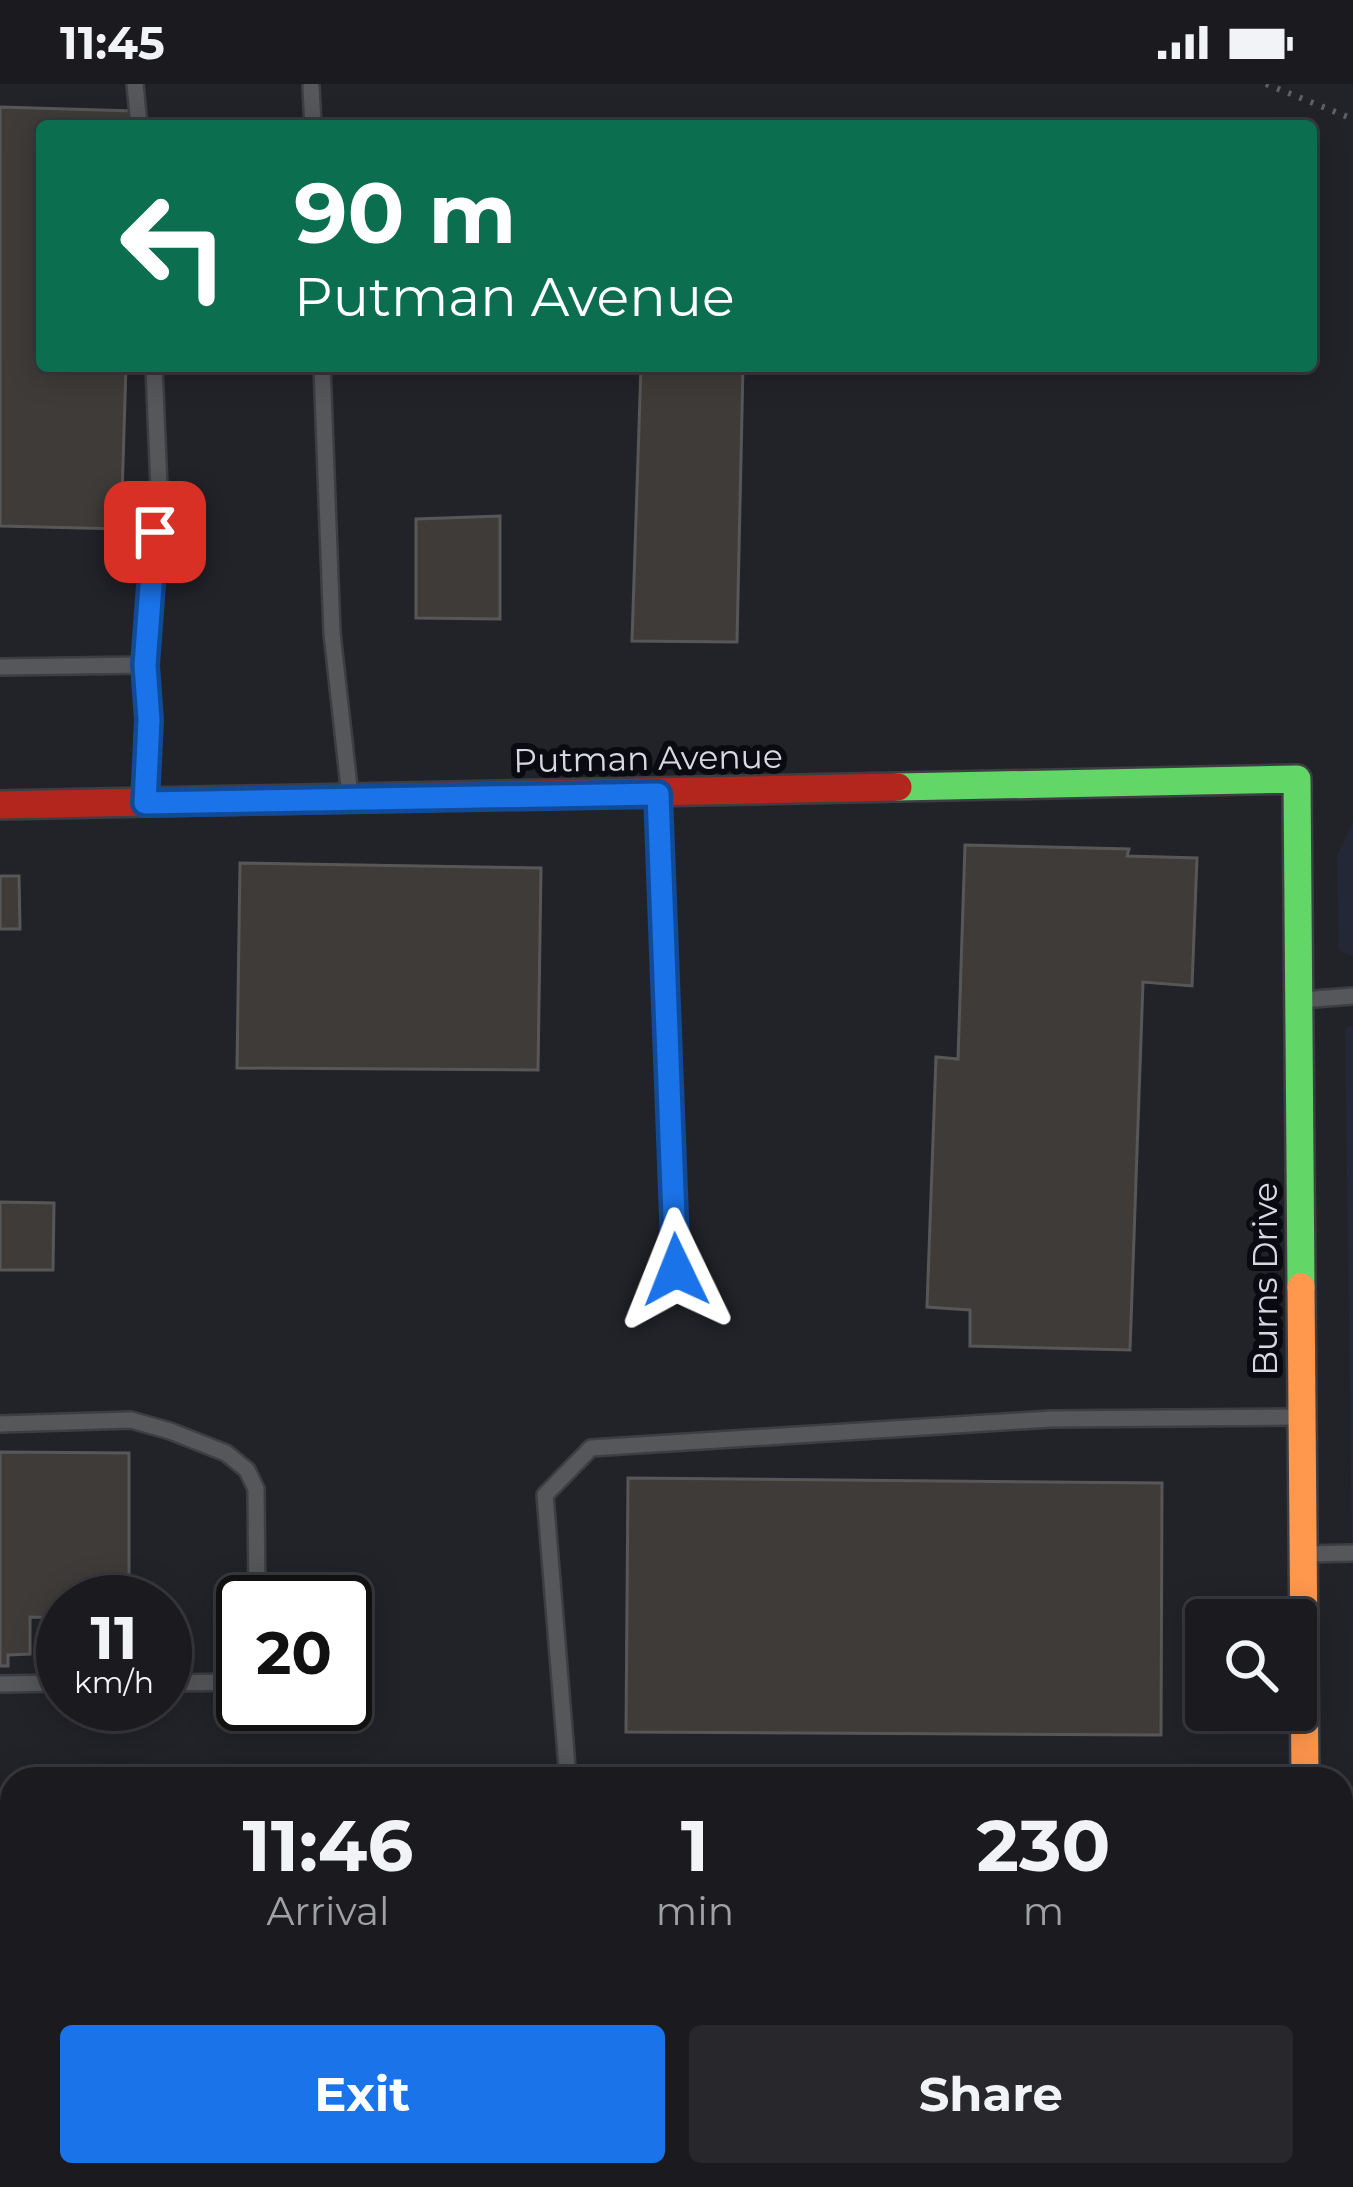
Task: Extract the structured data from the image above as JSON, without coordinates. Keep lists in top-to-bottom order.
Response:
{
  "streets": {
    "street": ["Putman Avenue", "Burns Drive"]
  },
  "crossings": [
    ["Putman Avenue", "Burns Drive"]
  ],
  "page": {
    "status": "11:45",
    "turn": ["90 m", "Putman Avenue"],
    "speed": "11 km/h",
    "limit": "20",
    "eta": [
      "11:46",
      "Arrival",
      "1",
      "min",
      "230",
      "m"
    ],
    "buttons": ["Exit", "Share"]
  }
}
